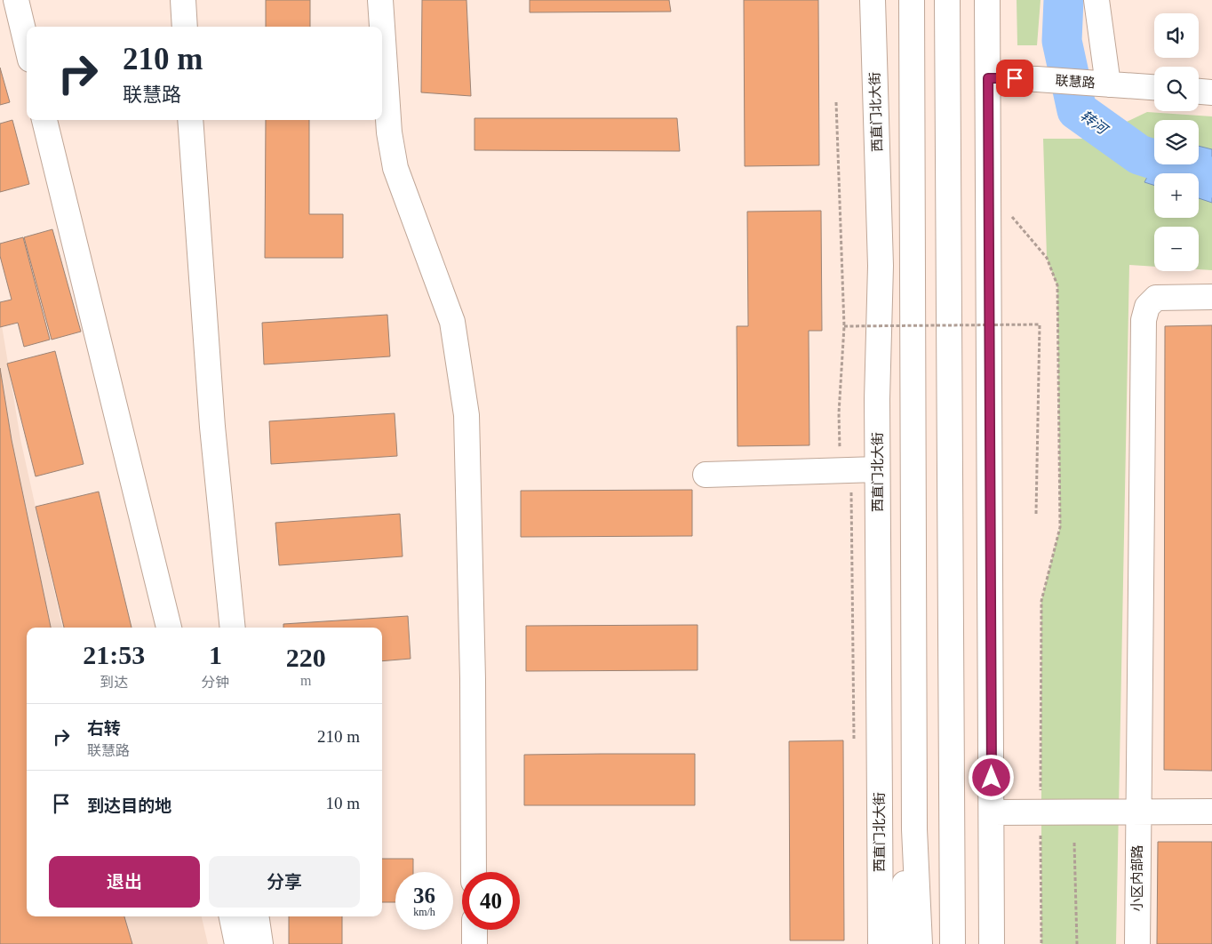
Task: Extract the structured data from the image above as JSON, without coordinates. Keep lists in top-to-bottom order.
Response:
{
  "streets": {
    "main road": ["联慧路", "西直门北大街", "小区内部路"]
  },
  "water": ["转河"],
  "page": {
    "map_buttons": ["+", "−"],
    "turn": ["210 m", "联慧路"],
    "eta": [
      "21:53",
      "到达",
      "1",
      "分钟",
      "220",
      "m"
    ],
    "list": [
      {
        "name": "右转",
        "note": "联慧路",
        "value": "210 m"
      },
      {
        "name": "到达目的地",
        "value": "10 m"
      }
    ],
    "buttons": ["退出", "分享"],
    "speed": "36 km/h",
    "limit": "40"
  }
}
